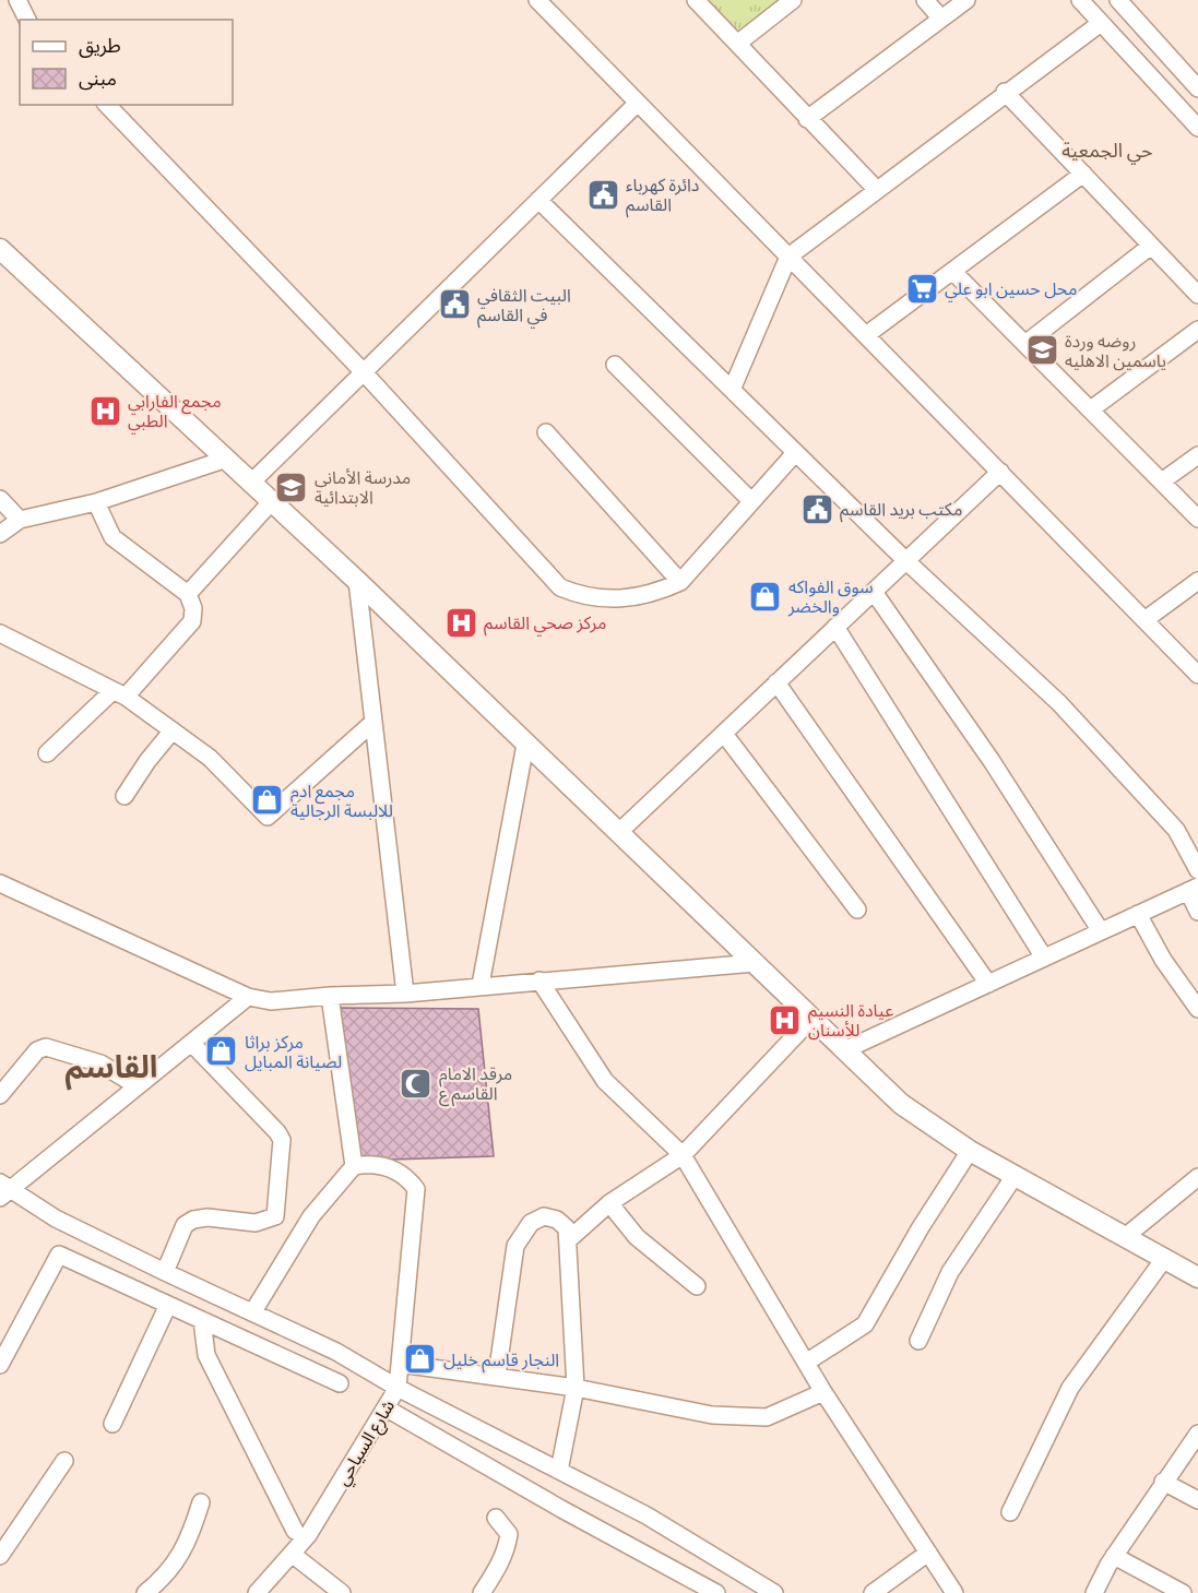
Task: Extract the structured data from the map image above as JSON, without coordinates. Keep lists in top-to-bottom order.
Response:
{
  "streets": {
    "street": ["شارع السياحي"]
  },
  "districts": ["حي الجمعية", "القاسم"],
  "places": {
    "public building": ["دائرة كهرباء القاسم", "البيت الثقافي في القاسم", "مكتب بريد القاسم"],
    "supermarket": ["محل حسين ابو علي"],
    "school or university": ["روضه وردة ياسمين الاهليه", "مدرسة الأماني الابتدائية"],
    "hospital": ["مجمع الفارابي الطبي", "مركز صحي القاسم", "عيادة النسيم للأسنان"],
    "shop": [
      "سوق الفواكه والخضر",
      "مجمع ادم للالبسة الرجالية",
      "مركز براثا لصيانة المبايل",
      "النجار قاسم خليل"
    ],
    "mosque": ["مرقد الامام القاسم ع"]
  },
  "legend": ["طريق", "مبنى"]
}
